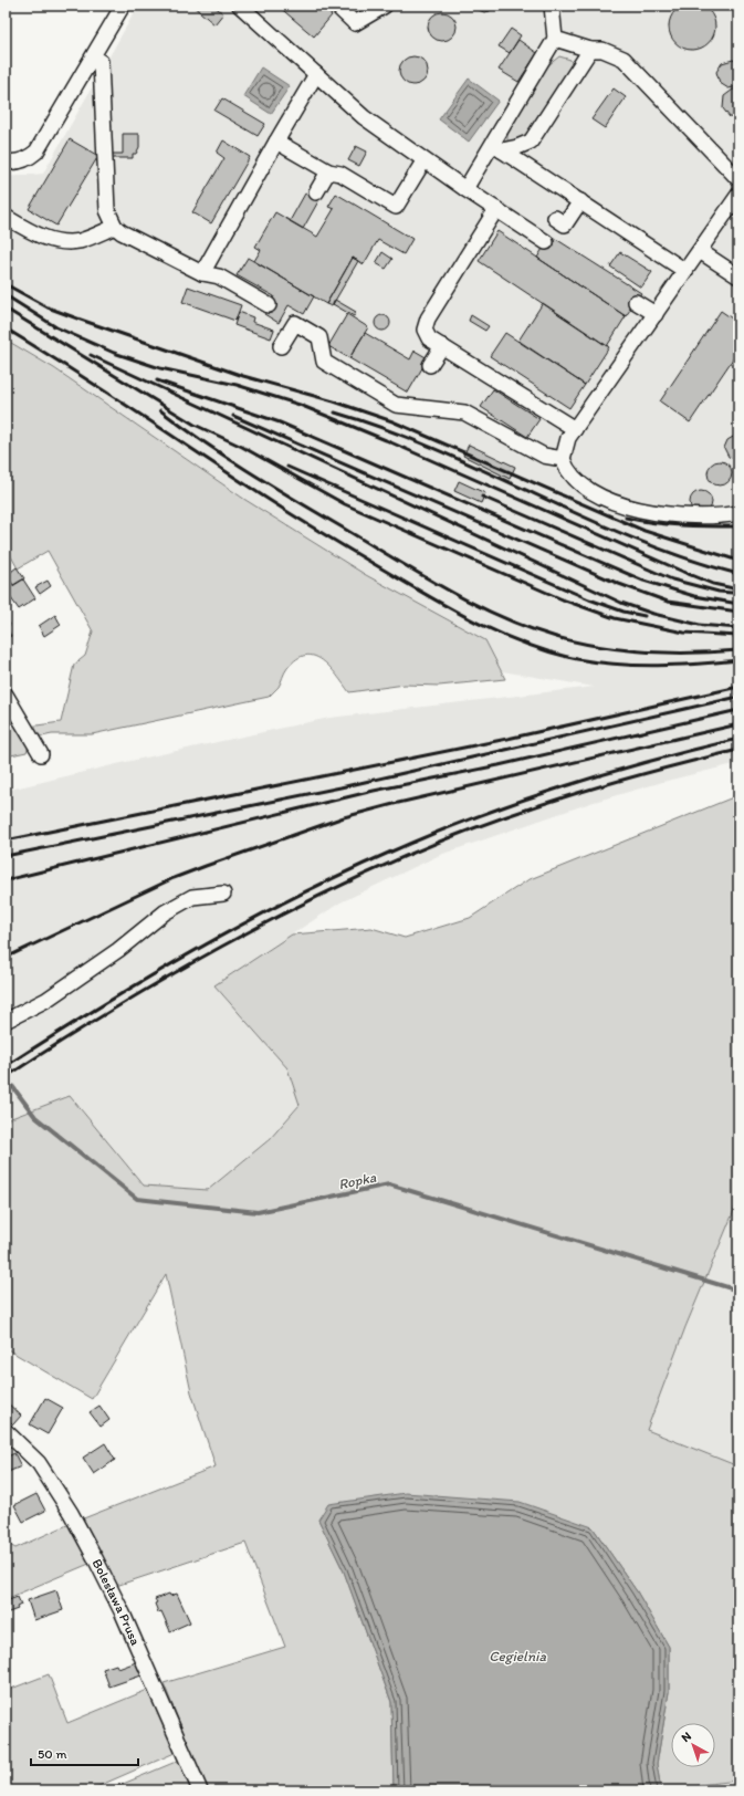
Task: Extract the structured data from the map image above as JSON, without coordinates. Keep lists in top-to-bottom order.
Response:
{
  "streets": {
    "street": ["Bolesława Prusa"]
  },
  "water": ["Ropka", "Cegielnia"],
  "scale_bar": "50 m",
  "north": "top left"
}
